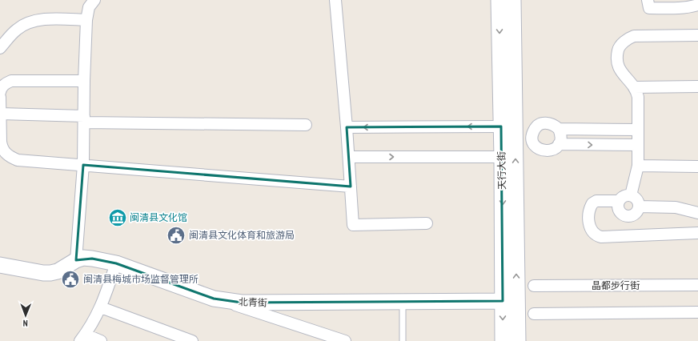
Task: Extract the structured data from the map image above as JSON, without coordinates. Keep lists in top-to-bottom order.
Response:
{
  "streets": {
    "main road": ["天行大街", "北青街"],
    "street": ["晶都步行街"]
  },
  "crossings": [
    ["天行大街", "北青街"]
  ],
  "places": {
    "museum": ["闽清县文化馆"],
    "public building": ["闽清县文化体育和旅游局", "闽清县梅城市场监督管理所"]
  },
  "north": "bottom"
}
